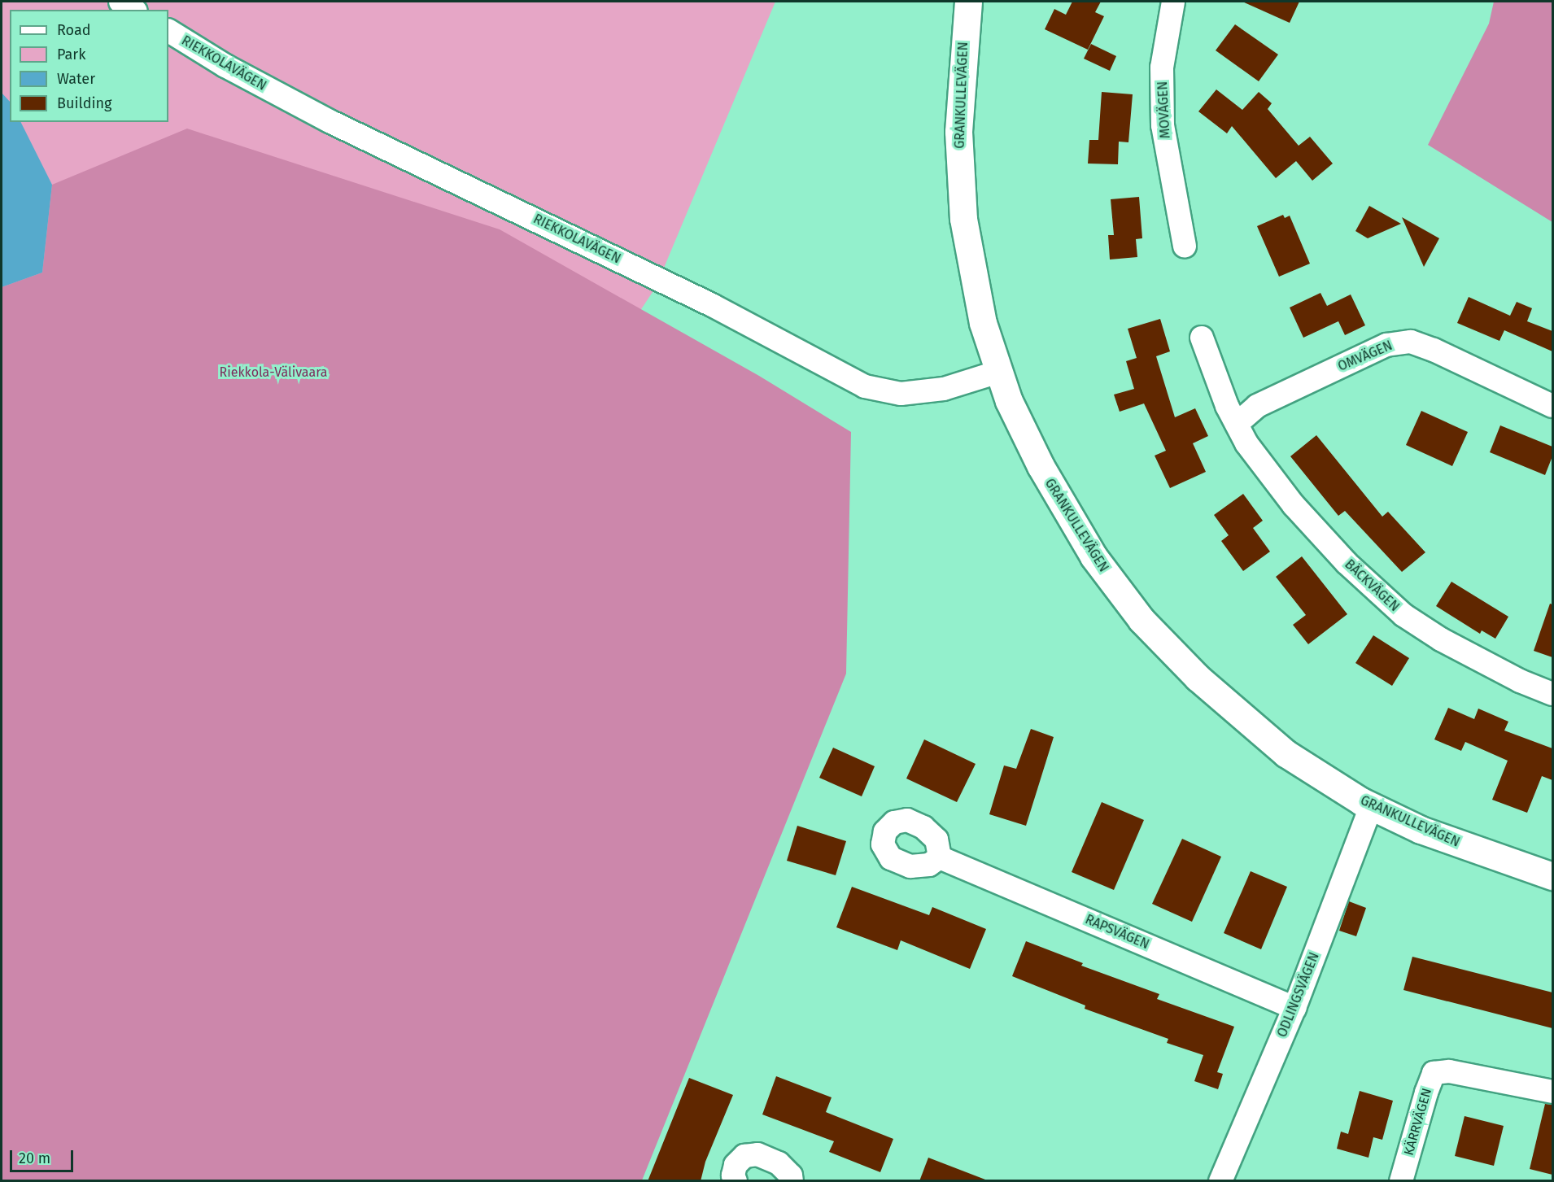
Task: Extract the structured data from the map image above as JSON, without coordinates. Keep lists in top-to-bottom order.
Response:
{
  "streets": {
    "street": [
      "RIEKKOLAVÄGEN",
      "GRANKULLEVÄGEN",
      "MOVÄGEN",
      "OMVÄGEN",
      "BÄCKVÄGEN",
      "RAPSVÄGEN",
      "ODLINGSVÄGEN",
      "KÄRRVÄGEN"
    ]
  },
  "crossings": [
    ["RIEKKOLAVÄGEN", "GRANKULLEVÄGEN"],
    ["GRANKULLEVÄGEN", "ODLINGSVÄGEN"],
    ["OMVÄGEN", "BÄCKVÄGEN"],
    ["RAPSVÄGEN", "ODLINGSVÄGEN"]
  ],
  "parks": ["Riekkola-Välivaara"],
  "legend": [
    "Road",
    "Park",
    "Water",
    "Building"
  ],
  "scale_bar": "20 m"
}
